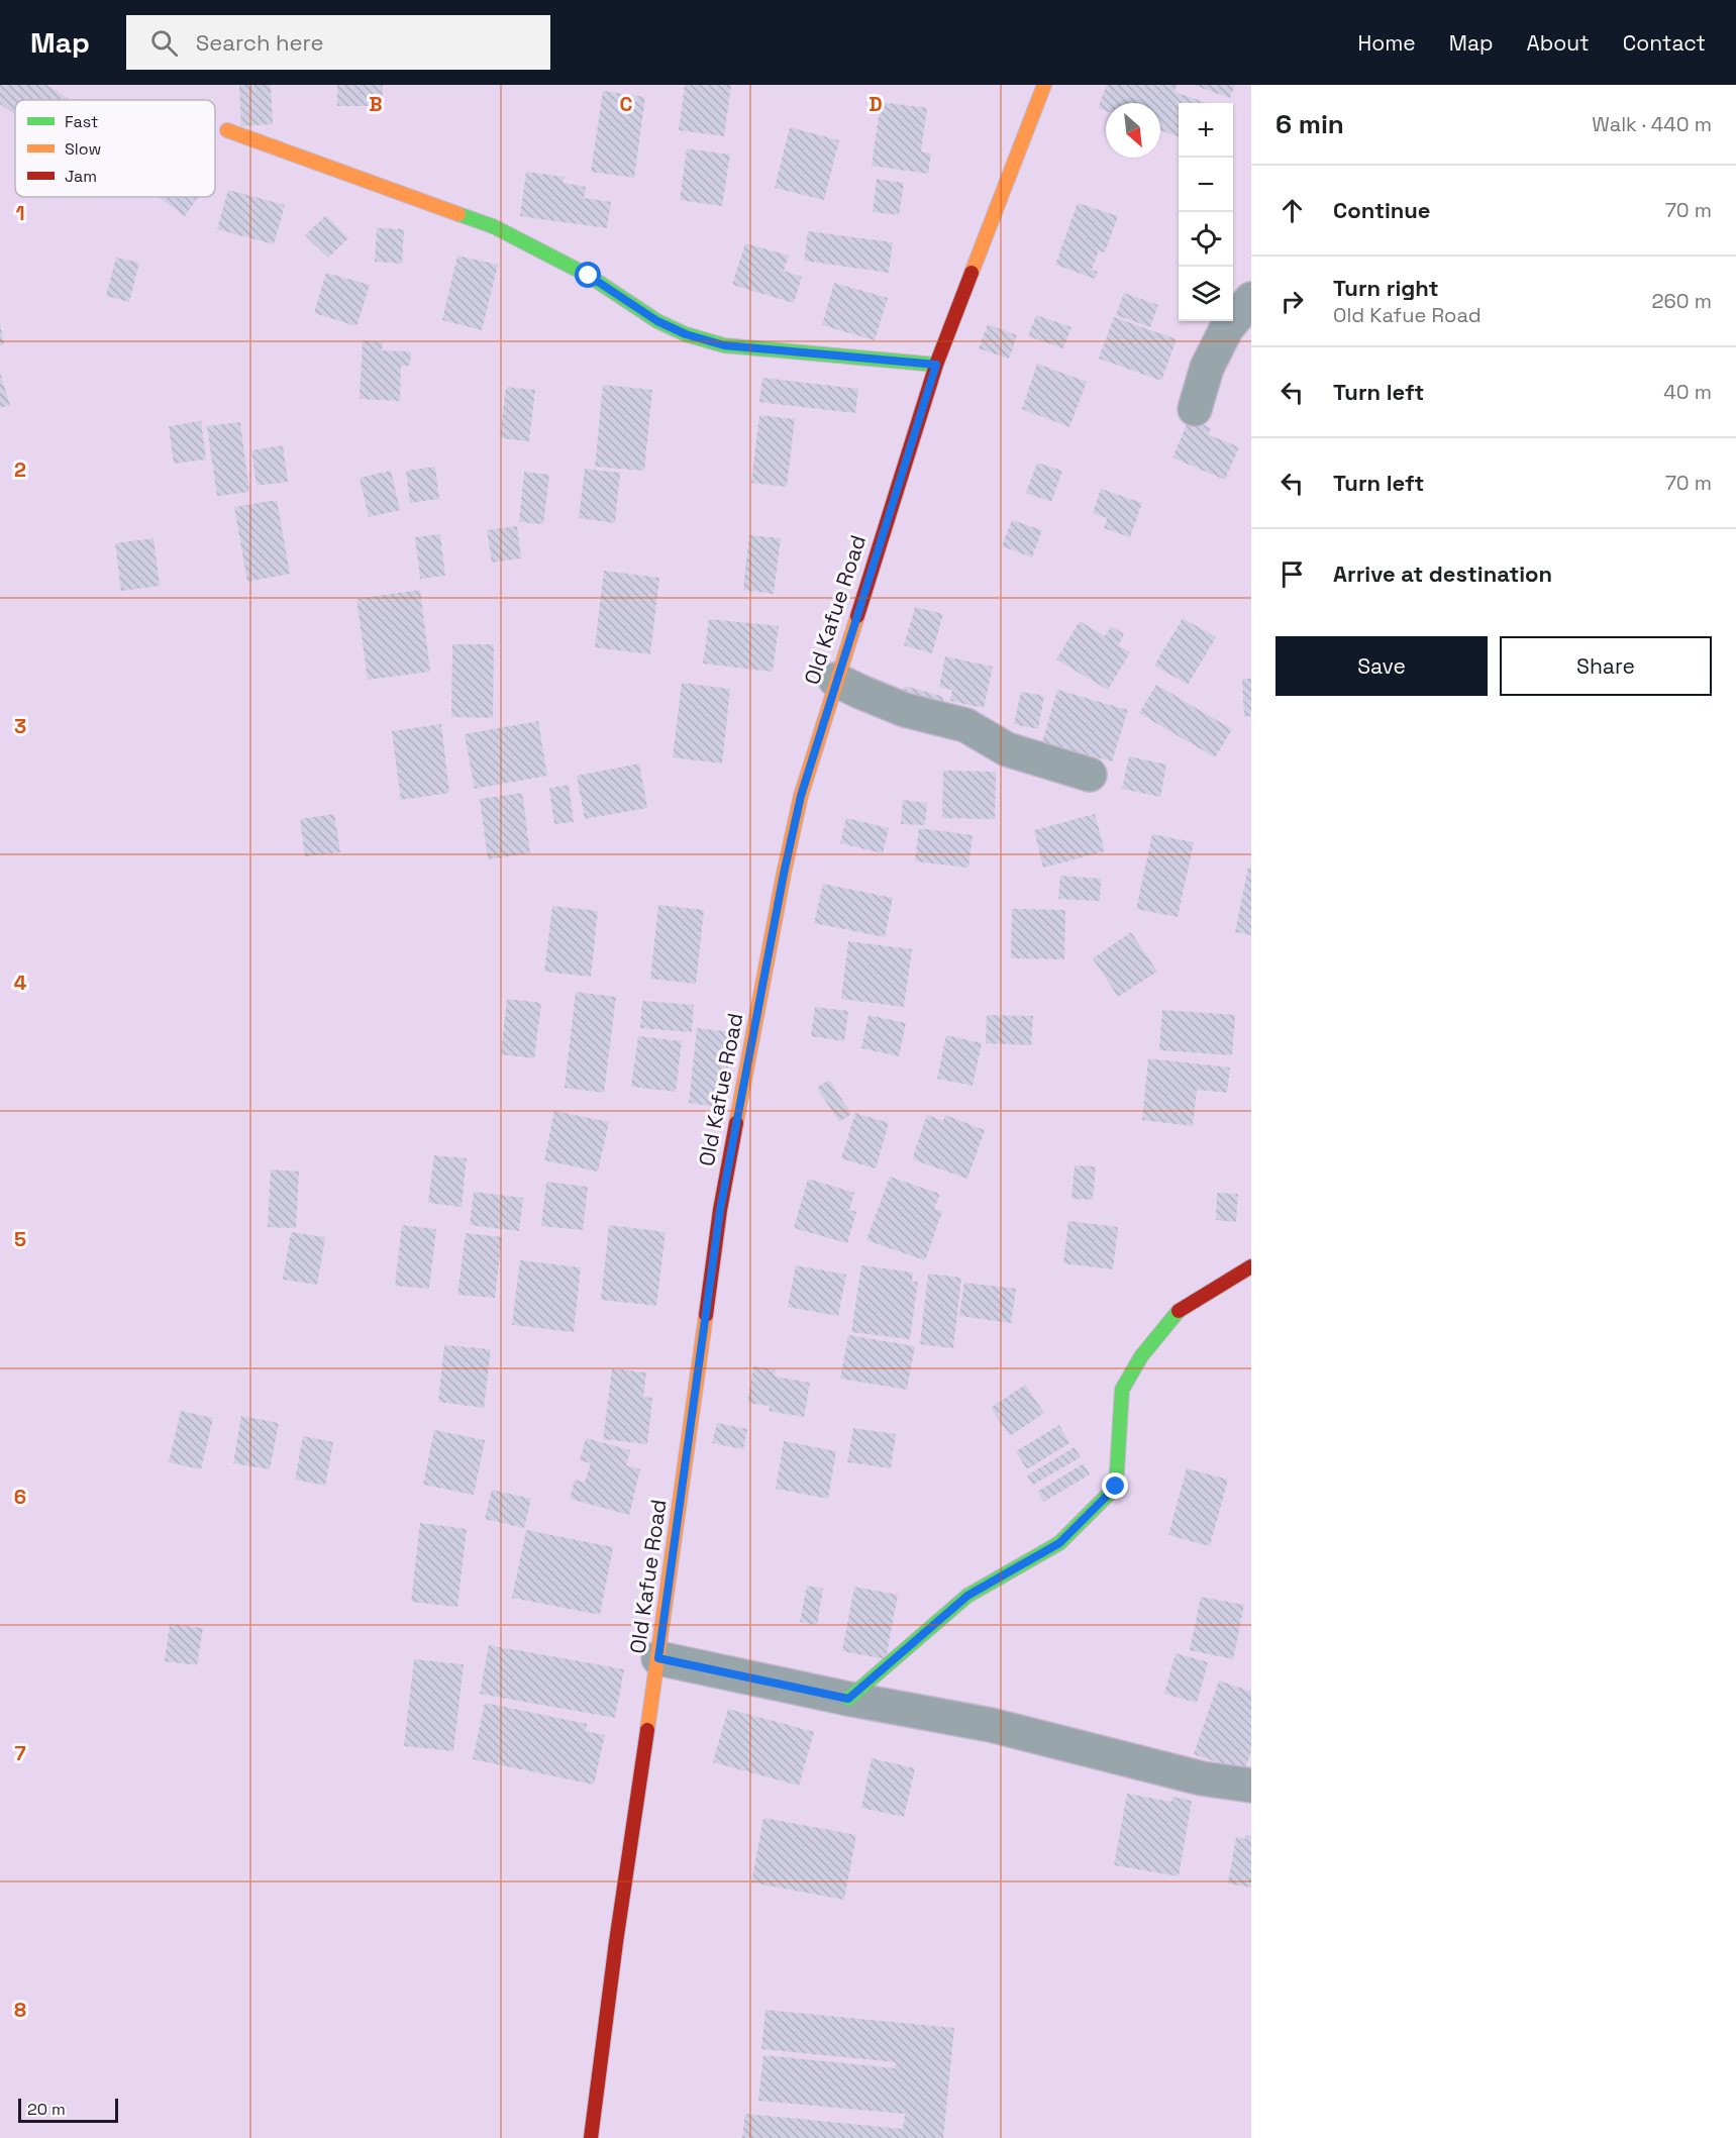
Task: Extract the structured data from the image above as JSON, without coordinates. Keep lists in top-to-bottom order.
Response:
{
  "streets": {
    "street": ["Old Kafue Road"]
  },
  "legend": ["Fast", "Slow", "Jam"],
  "scale_bar": "20 m",
  "north": "bottom right",
  "page": {
    "header": "Map",
    "search": "Search here",
    "nav": [
      "Home",
      "Map",
      "About",
      "Contact"
    ],
    "heading": ["6 min", "Walk · 440 m"],
    "map_buttons": ["+", "−"],
    "list": [
      ["Continue", "70 m"],
      ["Turn right", "Old Kafue Road", "260 m"],
      ["Turn left", "40 m"],
      ["Turn left", "70 m"],
      "Arrive at destination"
    ],
    "buttons": ["Save", "Share"],
    "scale": "20 m"
  },
  "grid": {
    "columns": ["B", "C", "D"],
    "rows": [
      "1",
      "2",
      "3",
      "4",
      "5",
      "6",
      "7",
      "8"
    ]
  }
}
